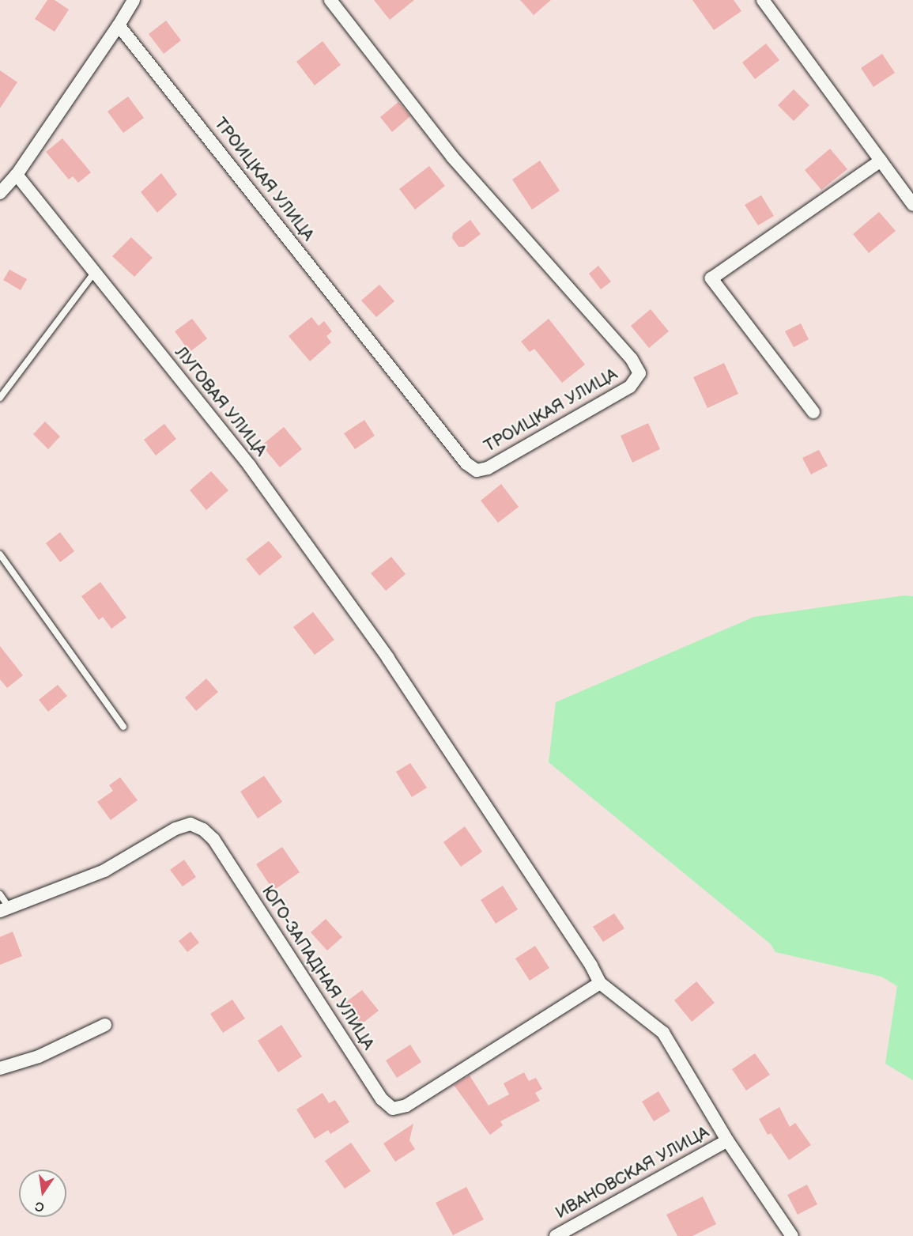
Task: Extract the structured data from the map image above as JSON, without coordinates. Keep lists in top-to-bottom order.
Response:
{
  "streets": {
    "street": [
      "ТРОИЦКАЯ УЛИЦА",
      "ЛУГОВАЯ УЛИЦА",
      "ЮГО-ЗАПАДНАЯ УЛИЦА",
      "ИВАНОВСКАЯ УЛИЦА"
    ]
  },
  "crossings": [
    ["ЛУГОВАЯ УЛИЦА", "ЮГО-ЗАПАДНАЯ УЛИЦА"]
  ],
  "north": "bottom"
}
